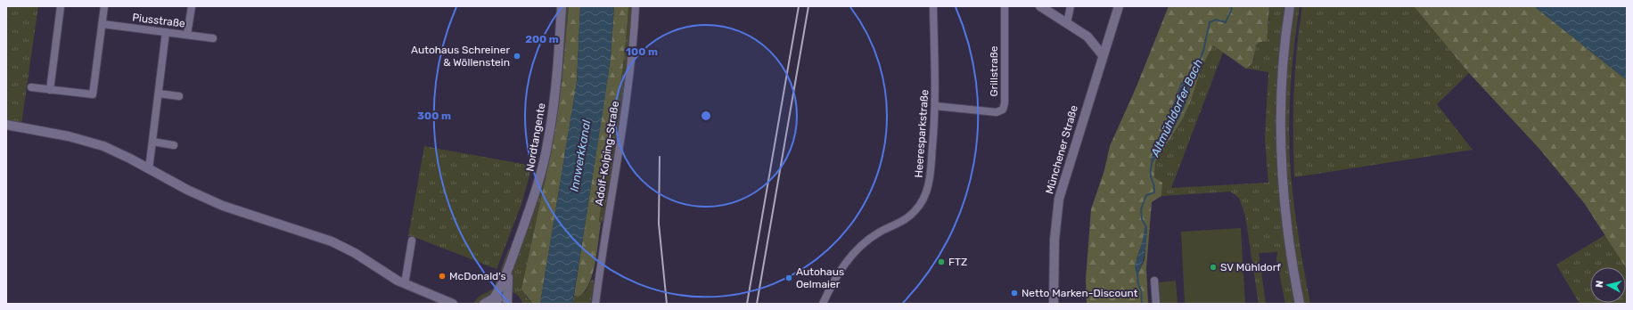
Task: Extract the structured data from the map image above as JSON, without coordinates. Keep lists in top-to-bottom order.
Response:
{
  "streets": {
    "street": [
      "Piusstraße",
      "Grillstraße",
      "Heeresparkstraße",
      "Nordtangente",
      "Münchener Straße",
      "Adolf-Kolping-Straße"
    ]
  },
  "crossings": [
    ["Grillstraße", "Heeresparkstraße"]
  ],
  "water": ["Altmühldorfer Bach", "Innwerkkanal"],
  "places": [
    "Autohaus Schreiner & Wöllenstein",
    "FTZ",
    "SV Mühldorf",
    "McDonald's",
    "Autohaus Oelmaier",
    "Netto Marken-Discount"
  ],
  "north": "left",
  "rings": ["200 m", "100 m", "300 m"]
}
